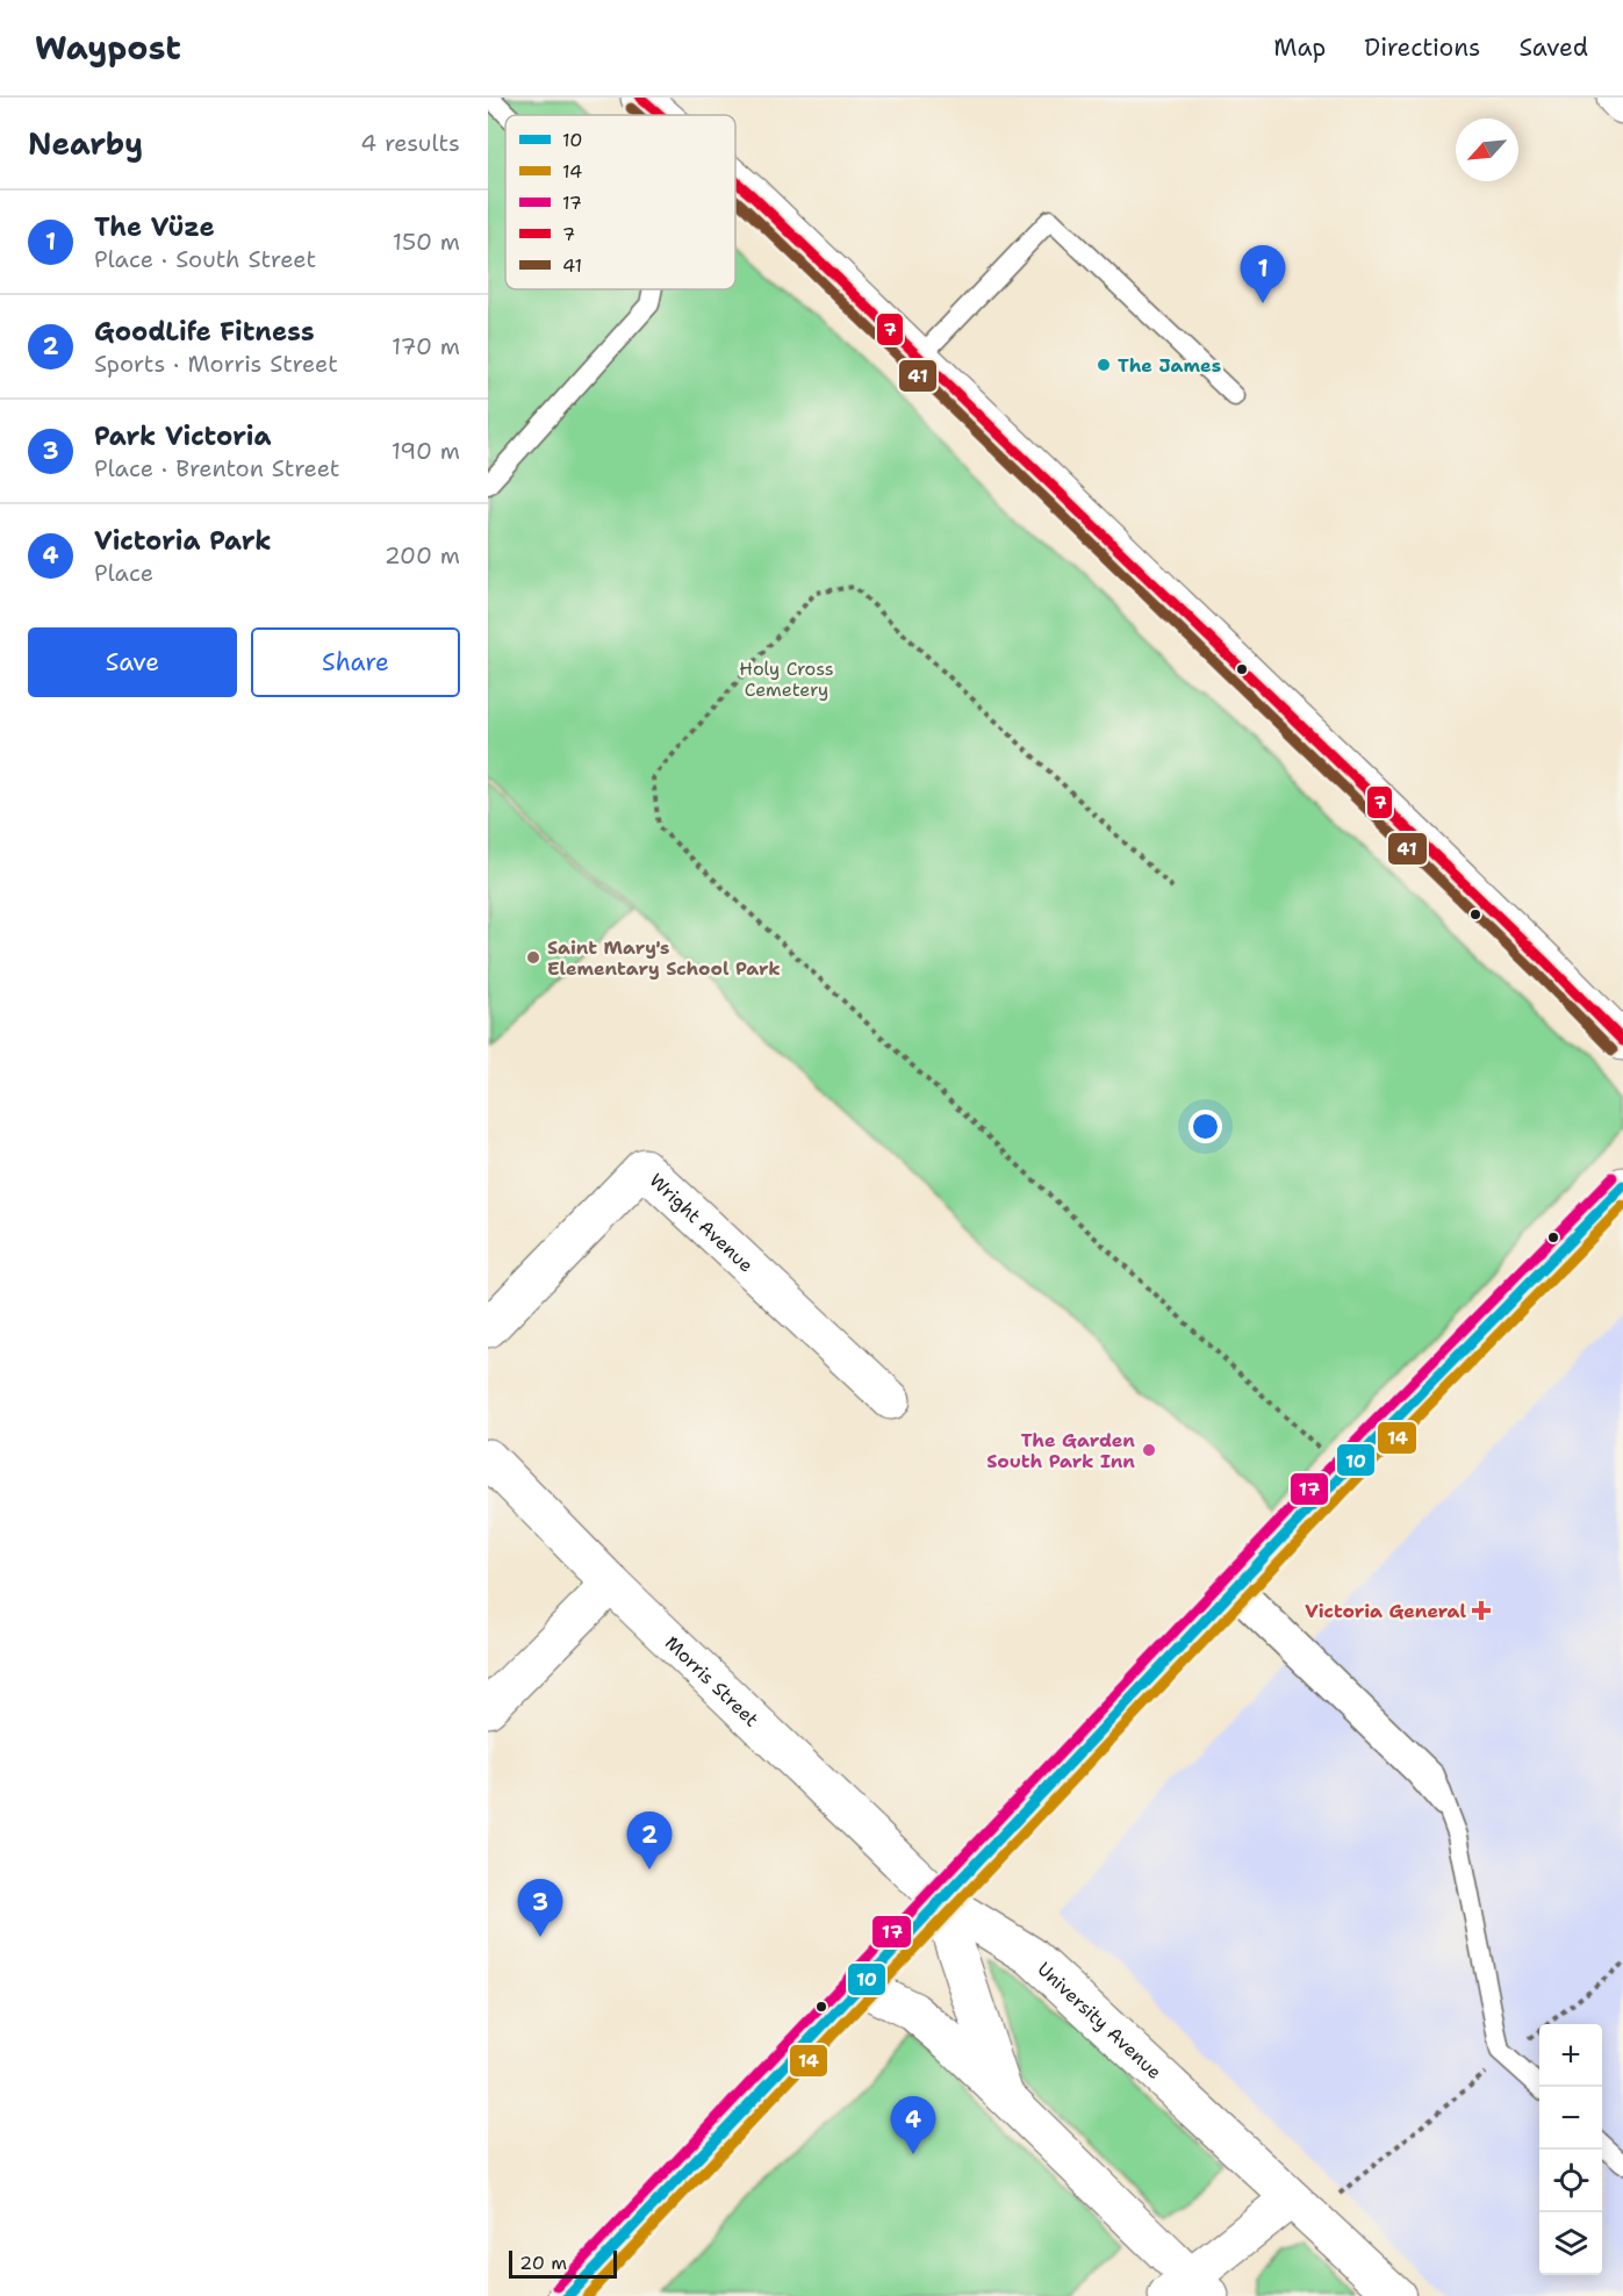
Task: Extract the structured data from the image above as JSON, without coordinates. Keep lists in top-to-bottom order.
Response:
{
  "streets": {
    "street": ["Wright Avenue", "Morris Street", "University Avenue"]
  },
  "crossings": [
    ["Morris Street", "University Avenue"]
  ],
  "parks": ["Holy Cross Cemetery"],
  "places": {
    "other": ["The James", "Saint Mary's Elementary School Park", "The Garden South Park Inn"],
    "health": ["Victoria General"]
  },
  "lines": [
    "transit line 7",
    "transit line 41",
    "transit line 17",
    "transit line 10",
    "transit line 14"
  ],
  "legend": [
    "10",
    "14",
    "17",
    "7",
    "41"
  ],
  "scale_bar": "20 m",
  "north": "bottom left",
  "page": {
    "header": "Waypost",
    "nav": ["Map", "Directions", "Saved"],
    "heading": ["Nearby", "4 results"],
    "list": [
      {
        "mark": "1",
        "name": "The Vüze",
        "note": "Place · South Street",
        "value": "150 m"
      },
      {
        "mark": "2",
        "name": "GoodLife Fitness",
        "note": "Sports · Morris Street",
        "value": "170 m"
      },
      {
        "mark": "3",
        "name": "Park Victoria",
        "note": "Place · Brenton Street",
        "value": "190 m"
      },
      {
        "mark": "4",
        "name": "Victoria Park",
        "note": "Place",
        "value": "200 m"
      }
    ],
    "pins": [
      "1",
      "2",
      "3",
      "4"
    ],
    "buttons": ["Save", "Share"],
    "map_buttons": ["+", "−"],
    "scale": "20 m"
  }
}
